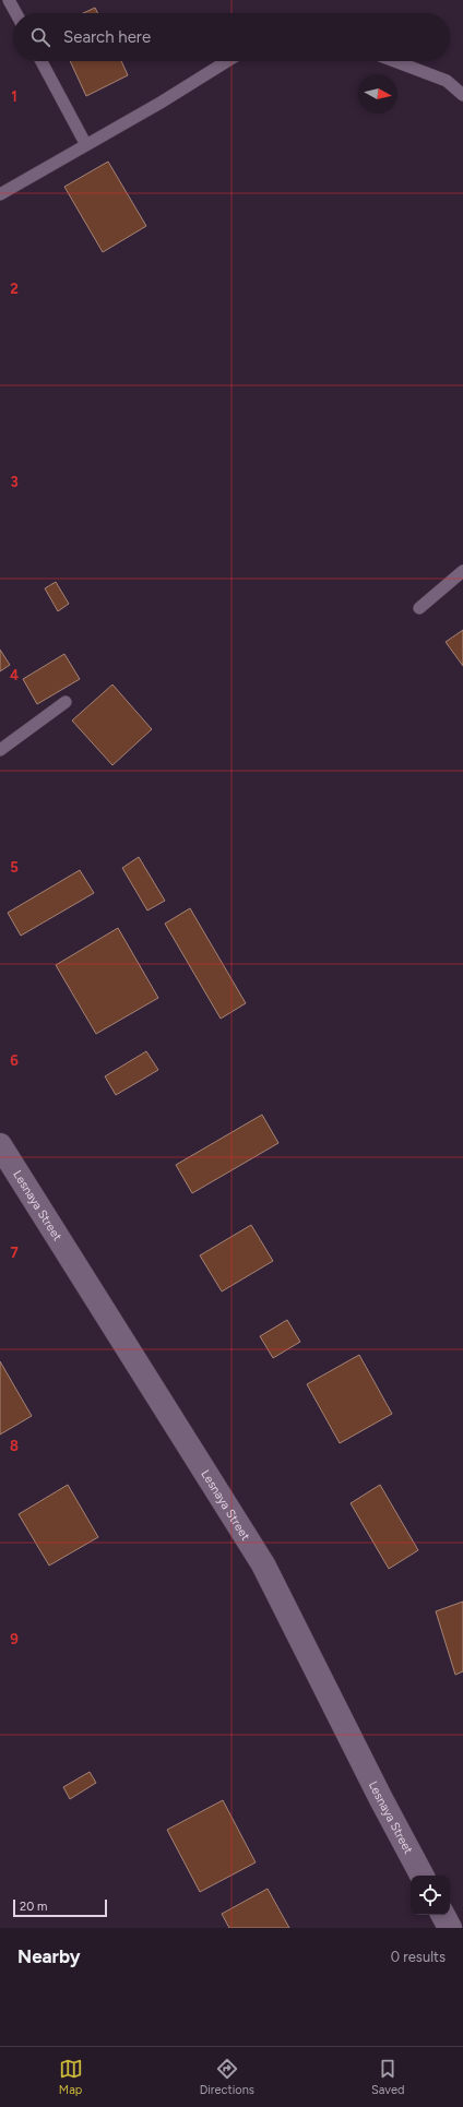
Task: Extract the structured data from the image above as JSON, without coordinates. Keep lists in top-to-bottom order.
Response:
{
  "streets": {
    "street": ["Lesnaya Street"]
  },
  "scale_bar": "20 m",
  "north": "right",
  "page": {
    "search": "Search here",
    "scale": "20 m",
    "heading": ["Nearby", "0 results"],
    "nav": ["Map", "Directions", "Saved"]
  },
  "grid": {
    "rows": [
      "1",
      "2",
      "3",
      "4",
      "5",
      "6",
      "7",
      "8",
      "9"
    ]
  }
}
